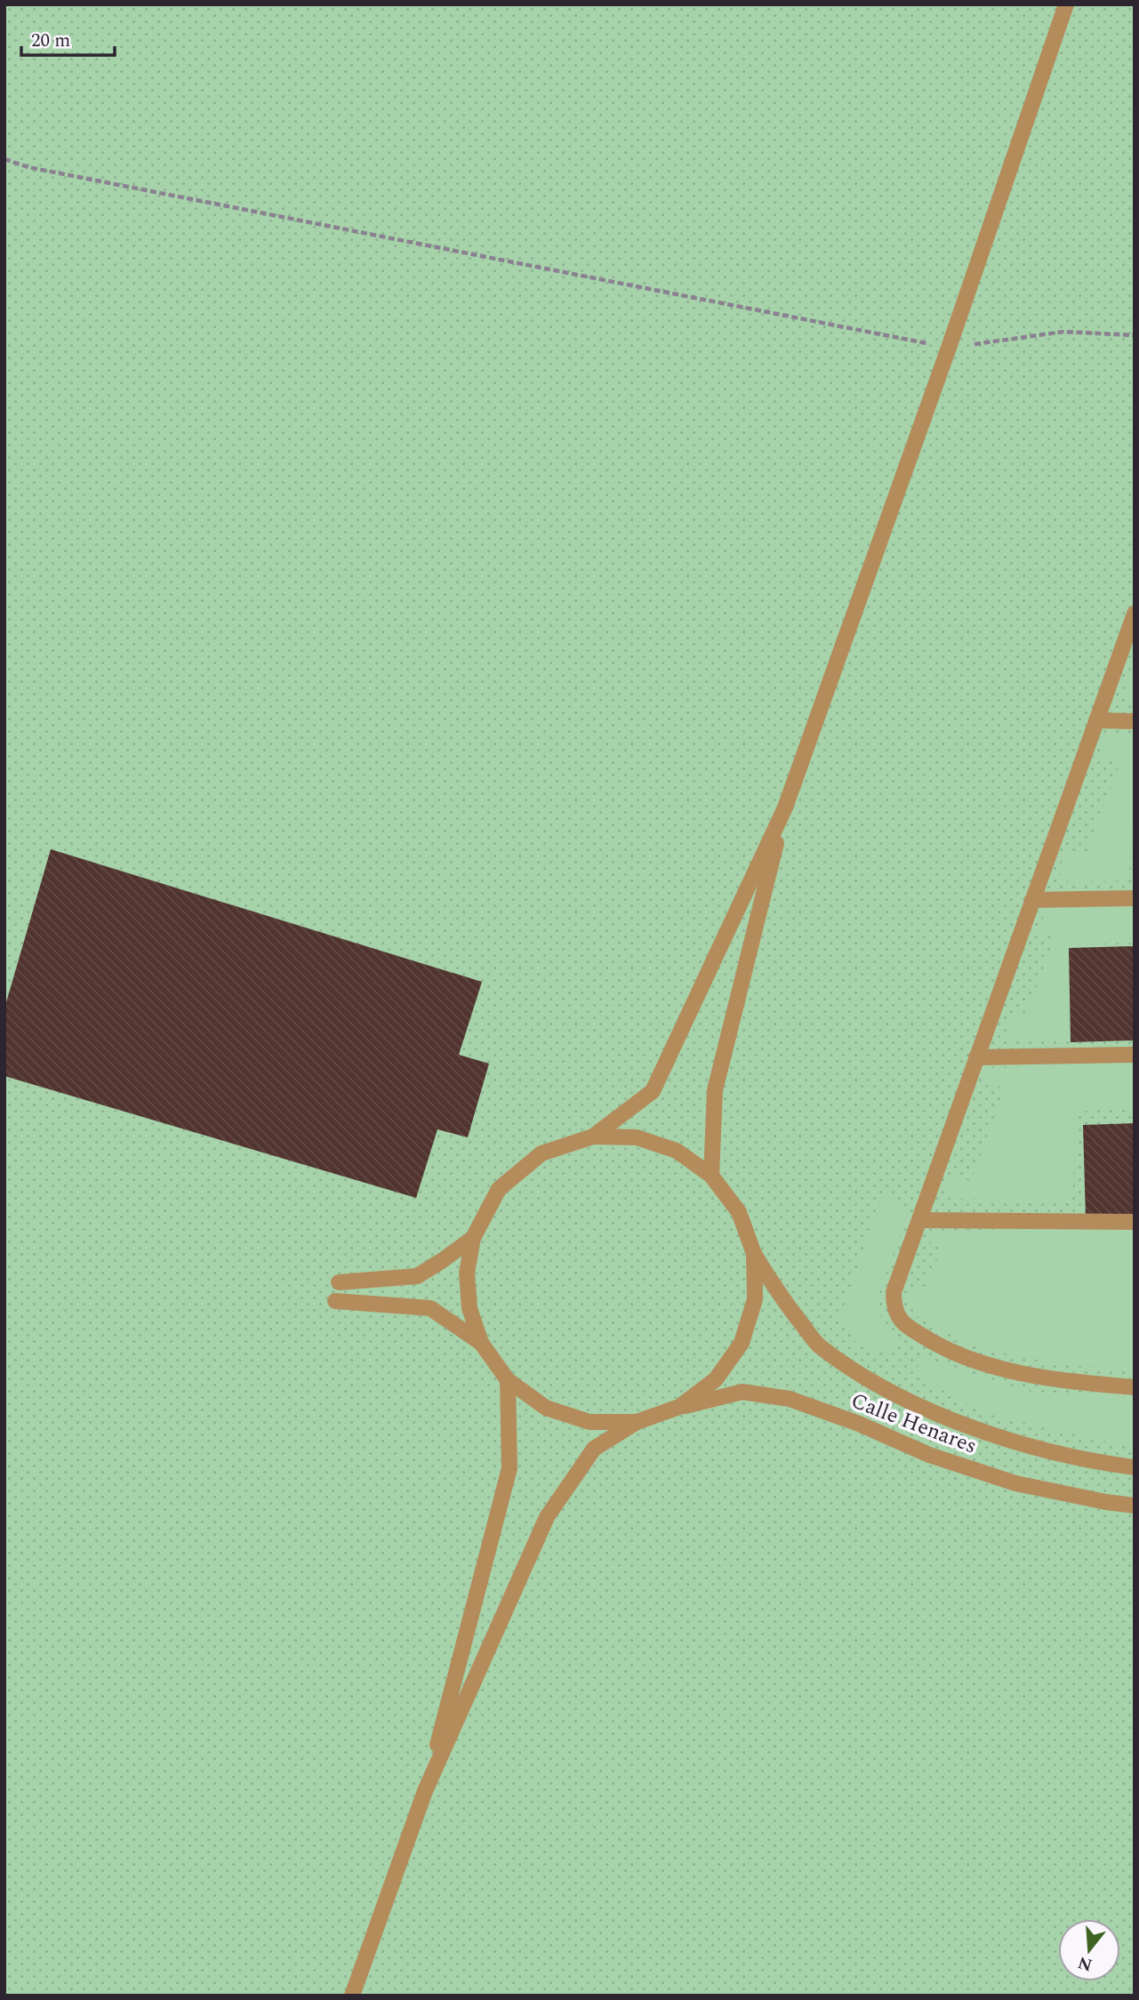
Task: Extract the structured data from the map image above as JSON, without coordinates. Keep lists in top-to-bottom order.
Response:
{
  "streets": {
    "street": ["Calle Henares"]
  },
  "scale_bar": "20 m",
  "north": "bottom"
}
